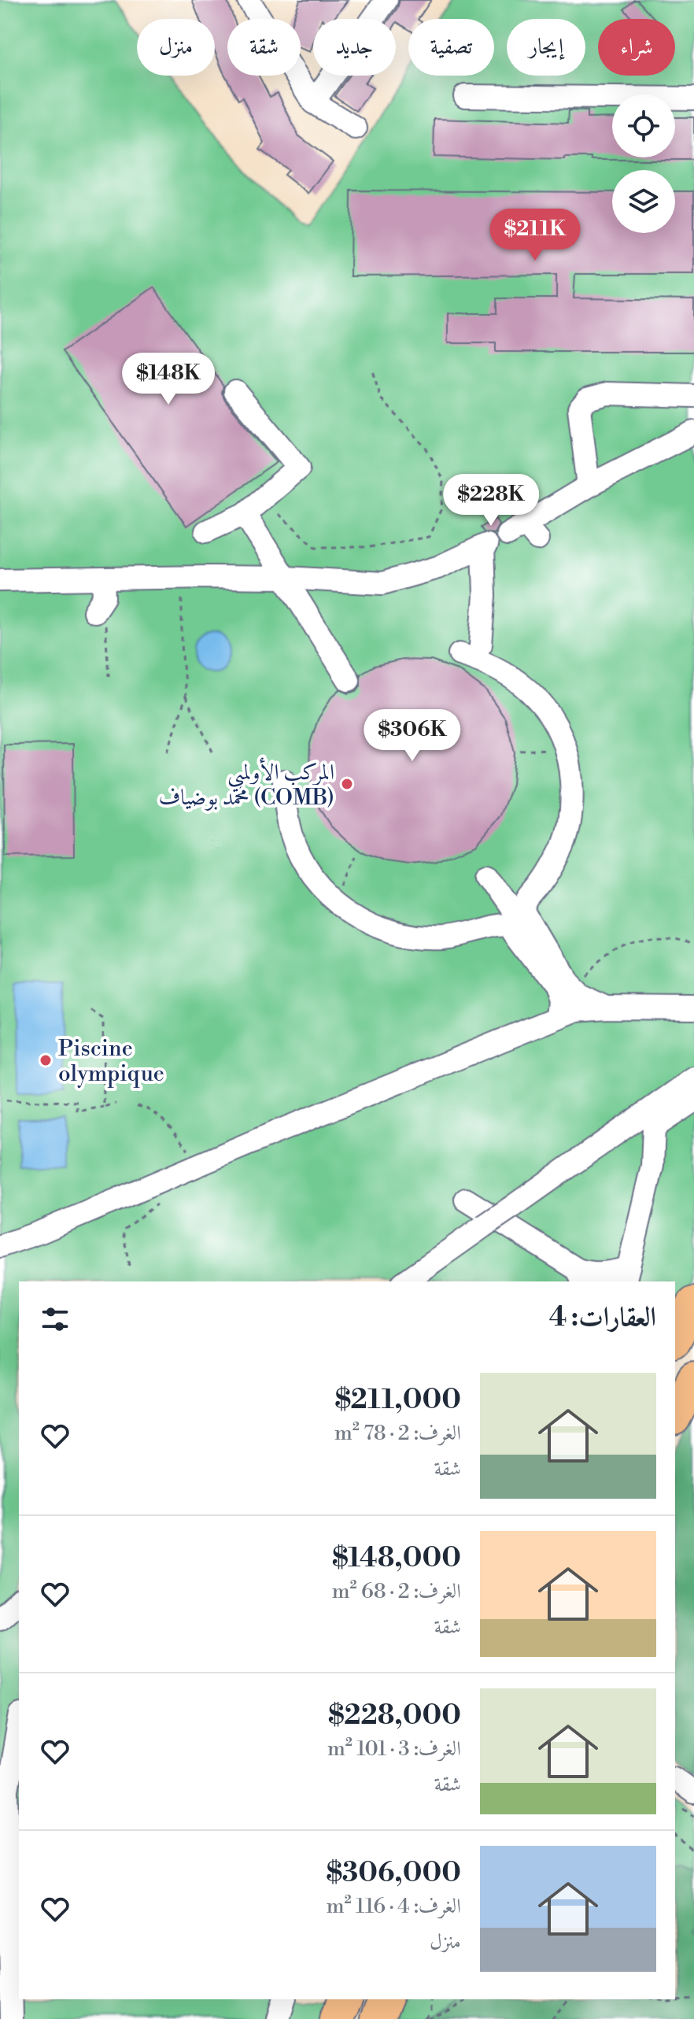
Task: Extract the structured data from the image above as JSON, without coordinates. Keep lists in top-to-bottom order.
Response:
{
  "places": ["المركب الأولمبي محمد بوضياف (COMB)", "Piscine olympique"],
  "page": {
    "chip": [
      "شراء",
      "إيجار",
      "تصفية",
      "جديد",
      "شقة",
      "منزل"
    ],
    "price": [
      "$211K",
      "$148K",
      "$228K",
      "$306K"
    ],
    "heading": "العقارات: 4",
    "list": [
      {
        "name": "$211,000",
        "note": "الغرف: 2 · 78 m² · شقة"
      },
      {
        "name": "$148,000",
        "note": "الغرف: 2 · 68 m² · شقة"
      },
      {
        "name": "$228,000",
        "note": "الغرف: 3 · 101 m² · شقة"
      },
      {
        "name": "$306,000",
        "note": "الغرف: 4 · 116 m² · منزل"
      }
    ]
  }
}
